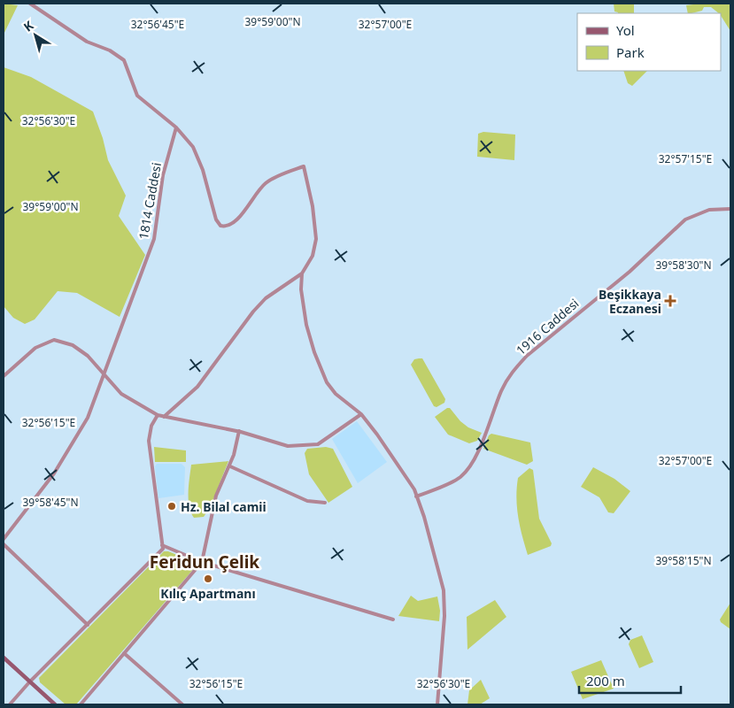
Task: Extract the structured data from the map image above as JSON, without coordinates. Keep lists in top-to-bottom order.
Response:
{
  "streets": {
    "street": ["1814 Caddesi", "1916 Caddesi"]
  },
  "districts": ["Feridun Çelik"],
  "places": {
    "health": ["Beşikkaya Eczanesi"],
    "other": ["Hz. Bilal camii", "Kılıç Apartmanı"]
  },
  "legend": ["Yol", "Park"],
  "scale_bar": "200 m",
  "north": "top left",
  "coordinates": [
    "39°59'00\"N",
    "32°56'45\"E",
    "32°57'00\"E",
    "32°56'30\"E",
    "32°57'15\"E",
    "39°58'30\"N",
    "32°56'15\"E",
    "39°58'45\"N",
    "39°58'15\"N"
  ]
}
